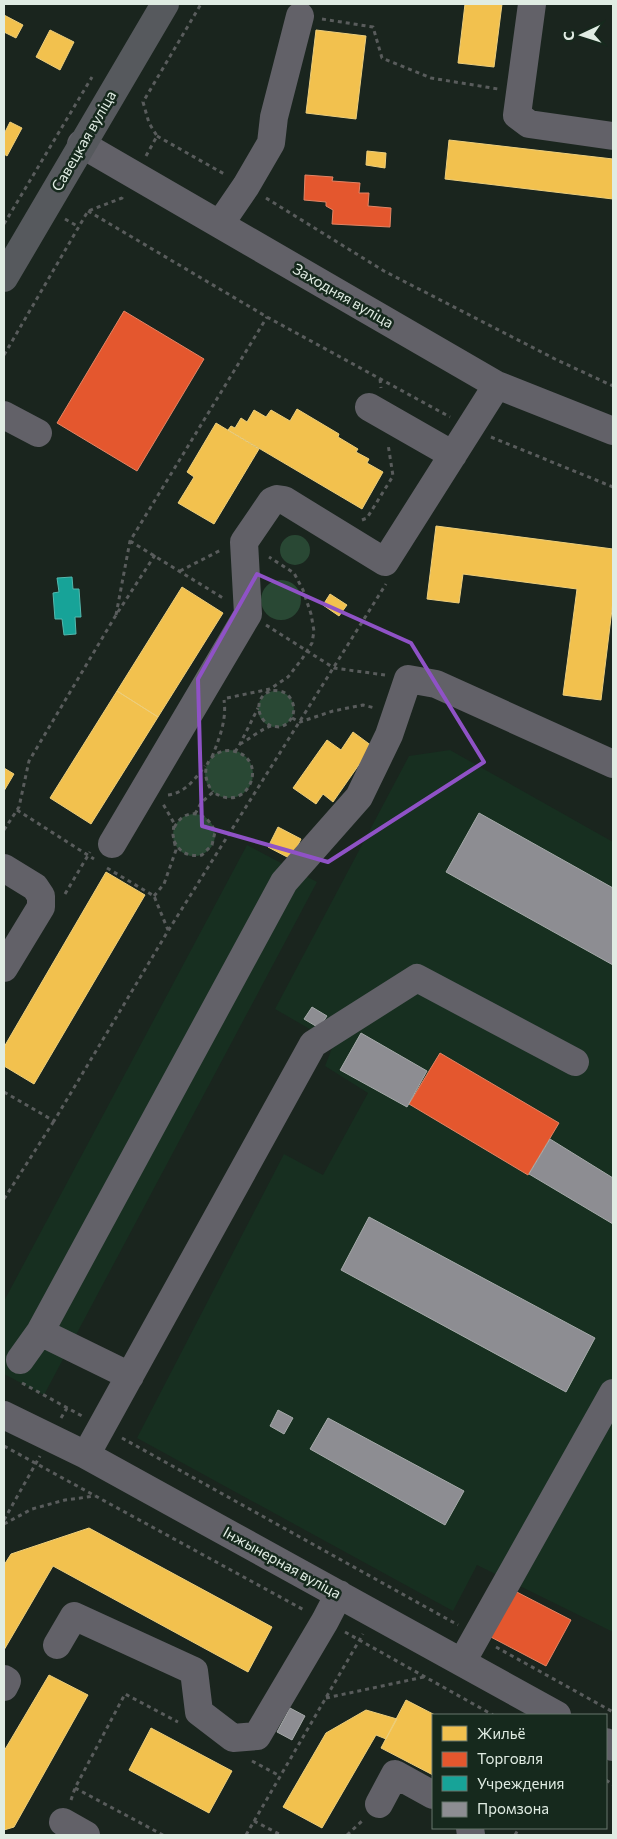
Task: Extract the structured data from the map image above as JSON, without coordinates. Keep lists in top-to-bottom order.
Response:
{
  "streets": {
    "main road": ["Савецкая вуліца"],
    "street": ["Заходняя вуліца", "Інжынерная вуліца"]
  },
  "crossings": [
    ["Савецкая вуліца", "Заходняя вуліца"]
  ],
  "legend": [
    "Жильё",
    "Торговля",
    "Учреждения",
    "Промзона"
  ],
  "north": "left"
}
